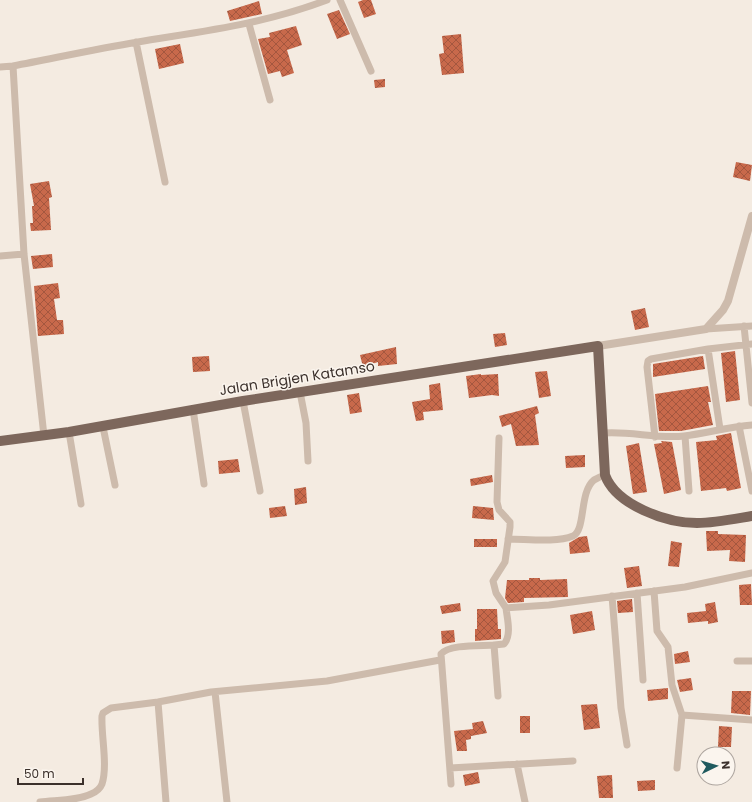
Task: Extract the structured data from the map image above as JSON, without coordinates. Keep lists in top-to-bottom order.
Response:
{
  "streets": {
    "main road": ["Jalan Brigjen Katamso"]
  },
  "scale_bar": "50 m",
  "north": "right"
}
